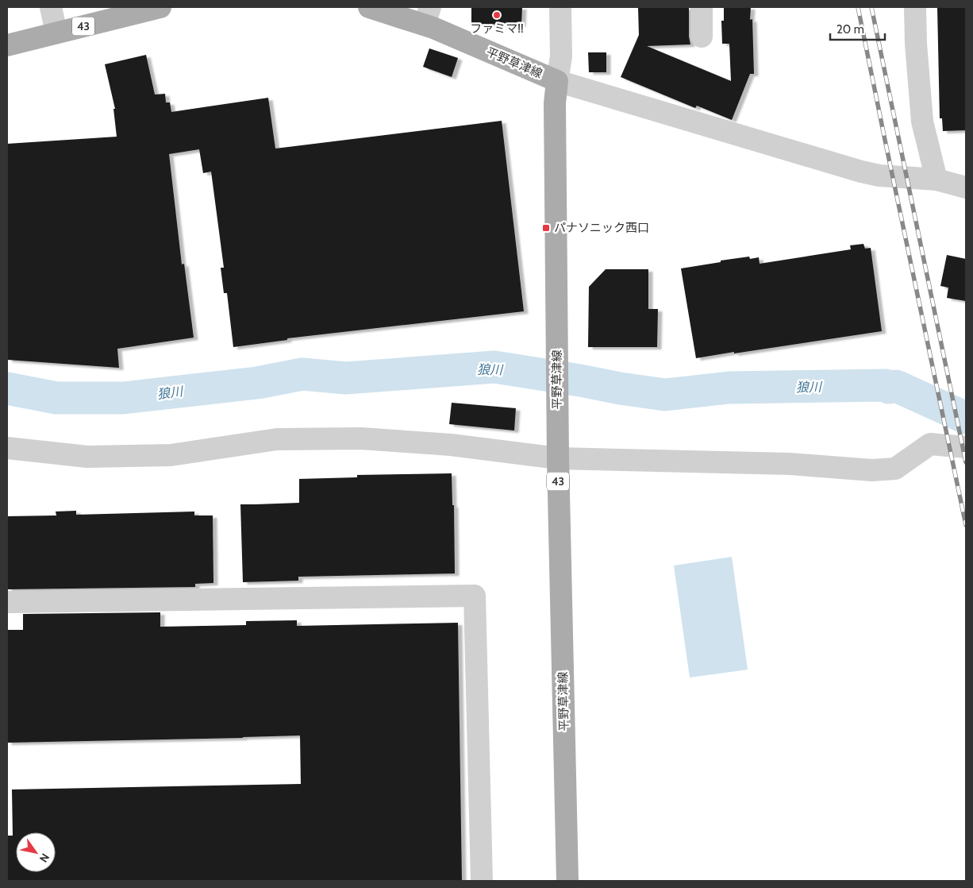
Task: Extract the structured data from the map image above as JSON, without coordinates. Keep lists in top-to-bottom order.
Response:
{
  "streets": {
    "main road": ["43", "平野草津線"]
  },
  "water": ["狼川"],
  "places": {
    "other": ["ファミマ!!"],
    "transit": ["パナソニック西口"]
  },
  "scale_bar": "20 m",
  "north": "bottom right"
}
